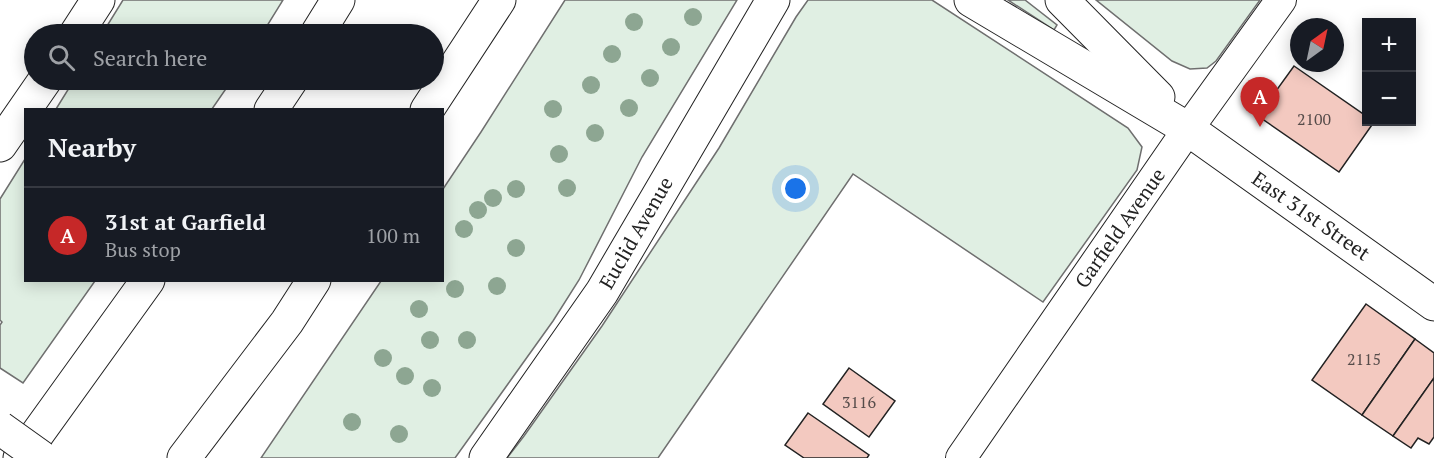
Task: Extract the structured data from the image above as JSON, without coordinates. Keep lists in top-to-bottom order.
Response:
{
  "streets": {
    "main road": ["East 31st Street", "Euclid Avenue"],
    "street": ["Garfield Avenue"]
  },
  "crossings": [
    ["East 31st Street", "Garfield Avenue"]
  ],
  "house_numbers": ["2100", "2115", "3116"],
  "north": "top right",
  "page": {
    "map_buttons": ["+", "−"],
    "search": "Search here",
    "pins": "A",
    "heading": "Nearby",
    "list": [
      {
        "mark": "A",
        "name": "31st at Garfield",
        "note": "Bus stop",
        "value": "100 m"
      }
    ]
  }
}
